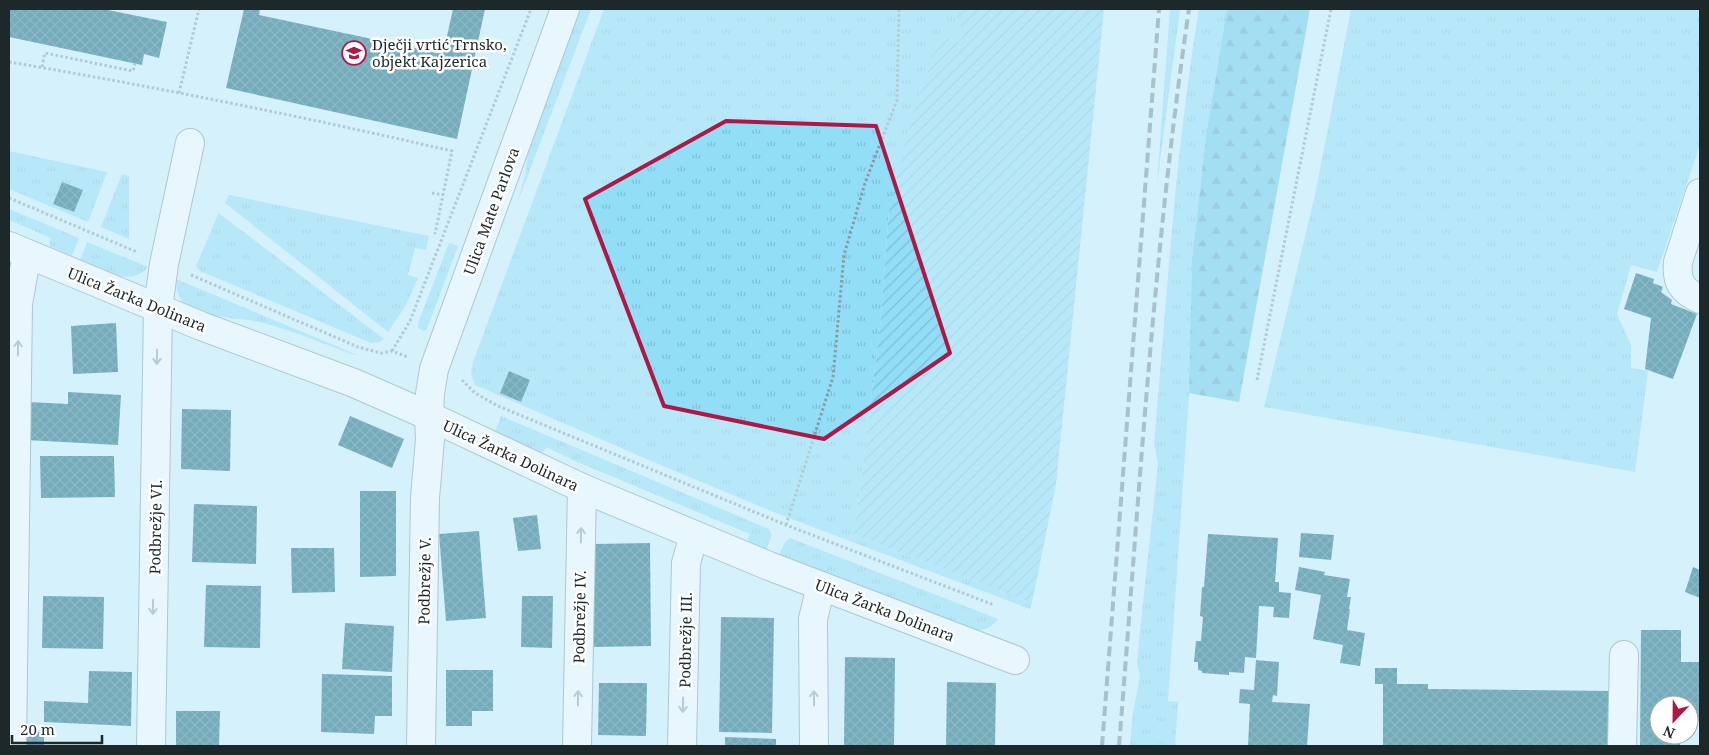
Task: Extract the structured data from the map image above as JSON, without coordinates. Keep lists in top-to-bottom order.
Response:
{
  "streets": {
    "street": [
      "Ulica Mate Parlova",
      "Ulica Žarka Dolinara",
      "Podbrežje VI.",
      "Podbrežje V.",
      "Podbrežje IV.",
      "Podbrežje III."
    ]
  },
  "crossings": [
    ["Ulica Mate Parlova", "Ulica Žarka Dolinara"],
    ["Ulica Mate Parlova", "Podbrežje V."],
    ["Ulica Žarka Dolinara", "Podbrežje VI."],
    ["Ulica Žarka Dolinara", "Podbrežje V."],
    ["Ulica Žarka Dolinara", "Podbrežje IV."],
    ["Ulica Žarka Dolinara", "Podbrežje III."]
  ],
  "places": {
    "school or university": ["Dječji vrtić Trnsko, objekt Kajzerica"]
  },
  "scale_bar": "20 m",
  "north": "bottom"
}
